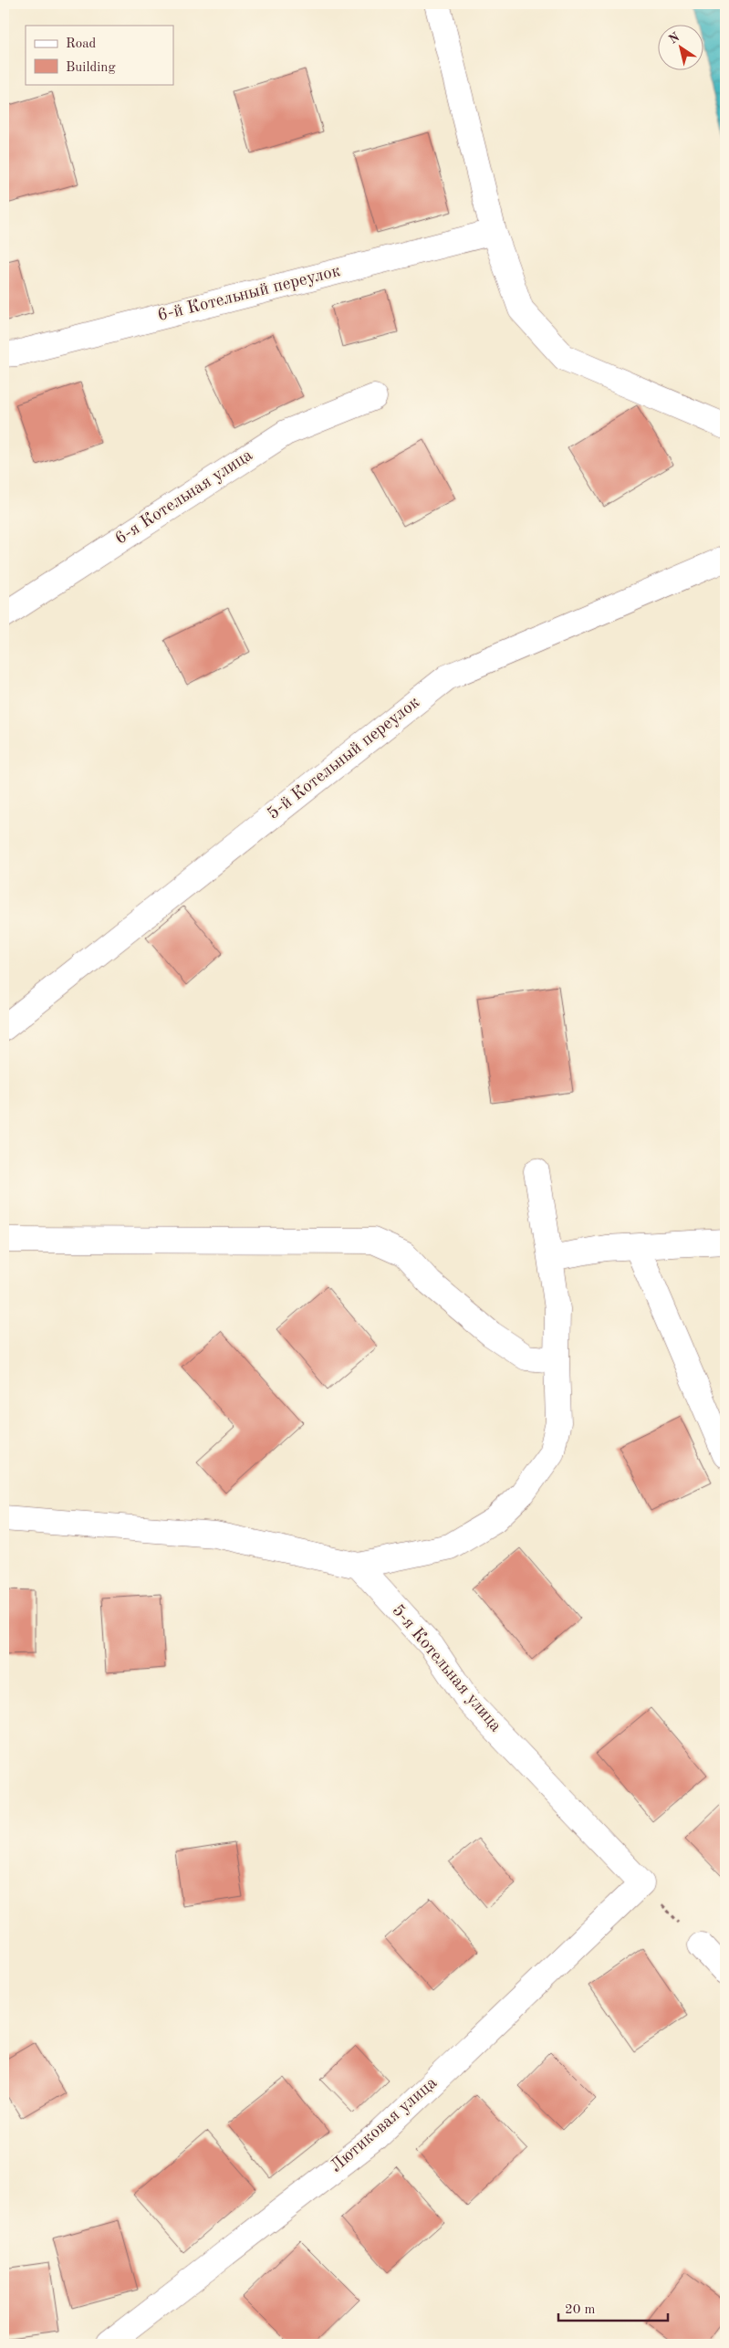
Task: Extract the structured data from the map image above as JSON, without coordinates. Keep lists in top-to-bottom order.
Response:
{
  "streets": {
    "street": [
      "6-й Котельный переулок",
      "6-я Котельная улица",
      "5-й Котельный переулок",
      "5-я Котельная улица",
      "Лютиковая улица"
    ]
  },
  "crossings": [
    ["5-я Котельная улица", "Лютиковая улица"]
  ],
  "legend": ["Road", "Building"],
  "scale_bar": "20 m",
  "north": "top left"
}
